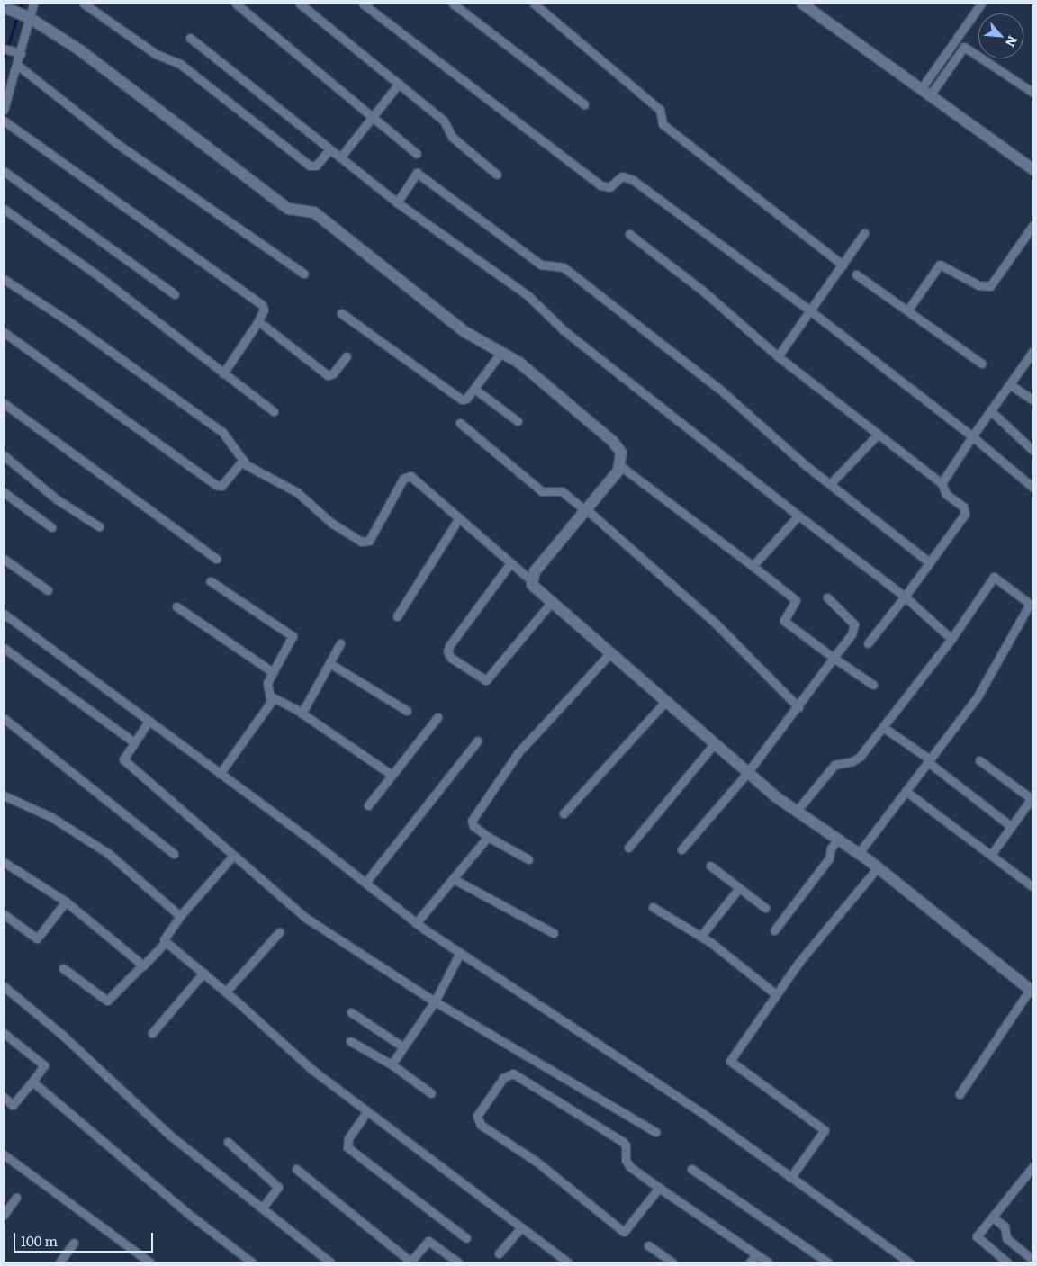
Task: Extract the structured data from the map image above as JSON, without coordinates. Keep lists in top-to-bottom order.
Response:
{
  "scale_bar": "100 m",
  "north": "bottom right"
}
